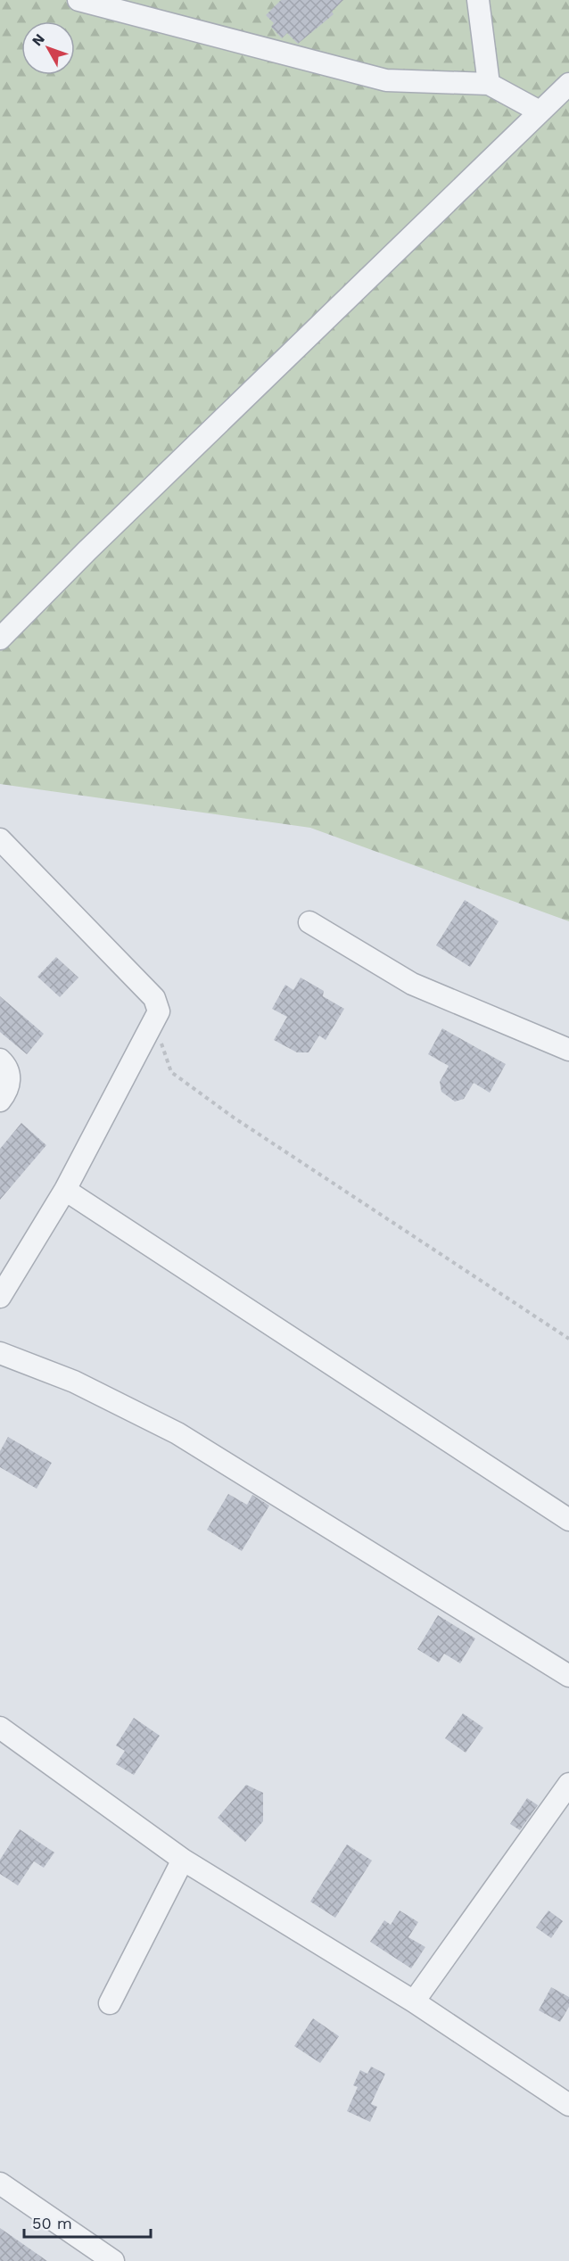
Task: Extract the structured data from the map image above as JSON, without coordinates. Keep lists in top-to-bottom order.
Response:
{
  "scale_bar": "50 m",
  "north": "top left"
}
